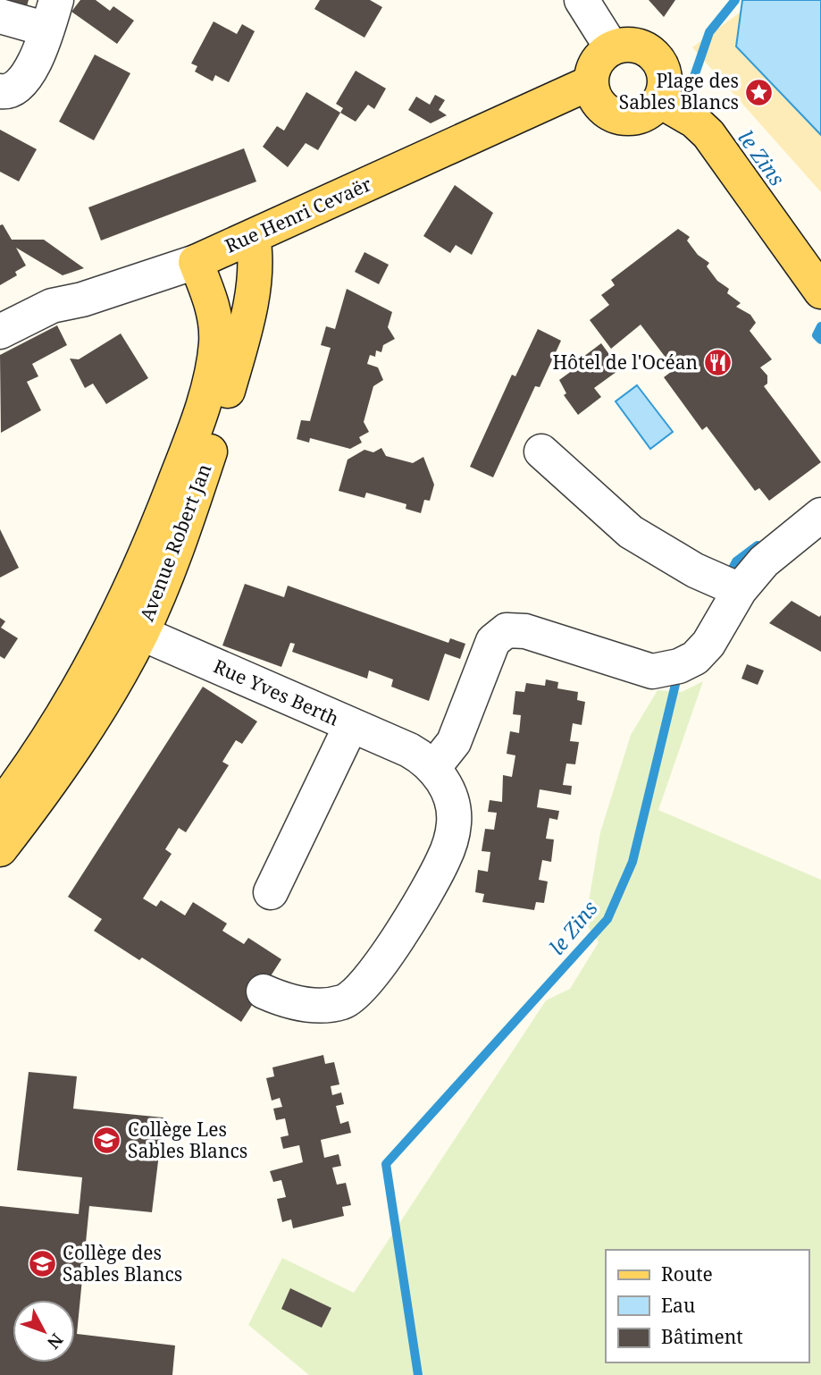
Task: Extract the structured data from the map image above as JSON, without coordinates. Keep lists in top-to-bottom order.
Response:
{
  "streets": {
    "main road": ["Rue Henri Cevaër", "Avenue Robert Jan"],
    "street": ["Rue Yves Berth"]
  },
  "crossings": [
    ["Rue Henri Cevaër", "Avenue Robert Jan"],
    ["Avenue Robert Jan", "Rue Yves Berth"]
  ],
  "water": ["le Zins"],
  "places": {
    "place": ["Plage des Sables Blancs"],
    "restaurant": ["Hôtel de l'Océan"],
    "school or university": ["Collège Les Sables Blancs", "Collège des Sables Blancs"]
  },
  "legend": ["Route", "Eau", "Bâtiment"],
  "north": "bottom right"
}
